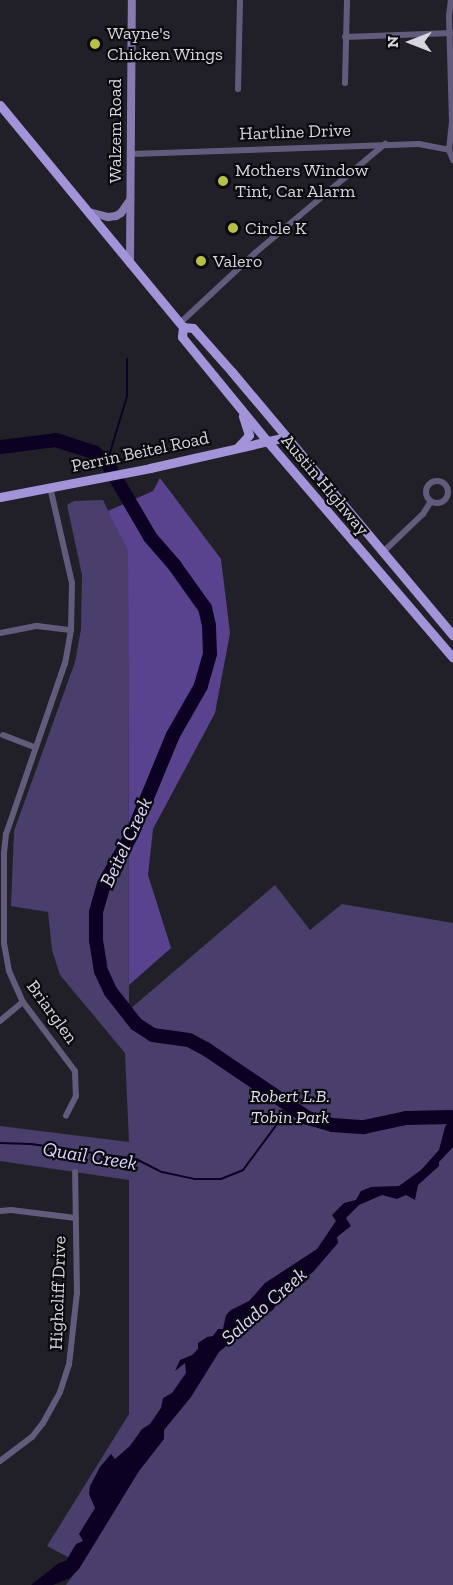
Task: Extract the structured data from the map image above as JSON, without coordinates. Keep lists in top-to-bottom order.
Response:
{
  "streets": {
    "main road": ["Walzem Road", "Perrin Beitel Road", "Austin Highway"],
    "street": ["Hartline Drive", "Briarglen", "Highcliff Drive"]
  },
  "crossings": [
    ["Walzem Road", "Hartline Drive"],
    ["Walzem Road", "Austin Highway"],
    ["Perrin Beitel Road", "Austin Highway"],
    ["Perrin Beitel Road", "Briarglen"]
  ],
  "water": ["Beitel Creek", "Quail Creek", "Salado Creek"],
  "parks": ["Robert L.B. Tobin Park"],
  "places": [
    "Wayne's Chicken Wings",
    "Mothers Window Tint, Car Alarm",
    "Circle K",
    "Valero"
  ],
  "north": "left"
}
